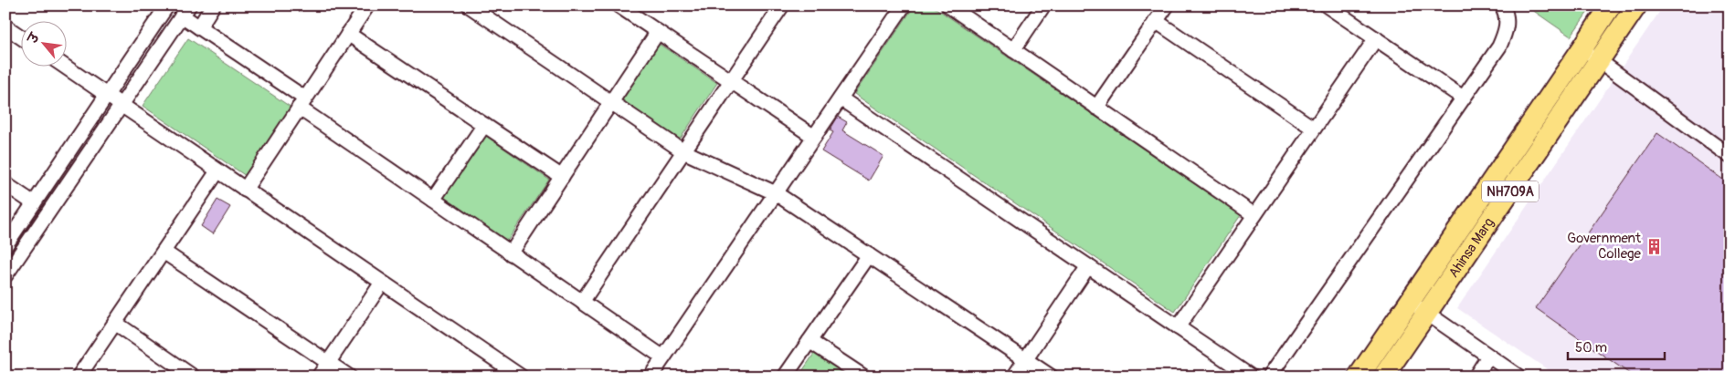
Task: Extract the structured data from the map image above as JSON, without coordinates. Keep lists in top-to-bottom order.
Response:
{
  "streets": {
    "highway": ["NH709A", "Ahinsa Marg"]
  },
  "places": {
    "building": ["Government College"]
  },
  "scale_bar": "50 m",
  "north": "top left"
}
